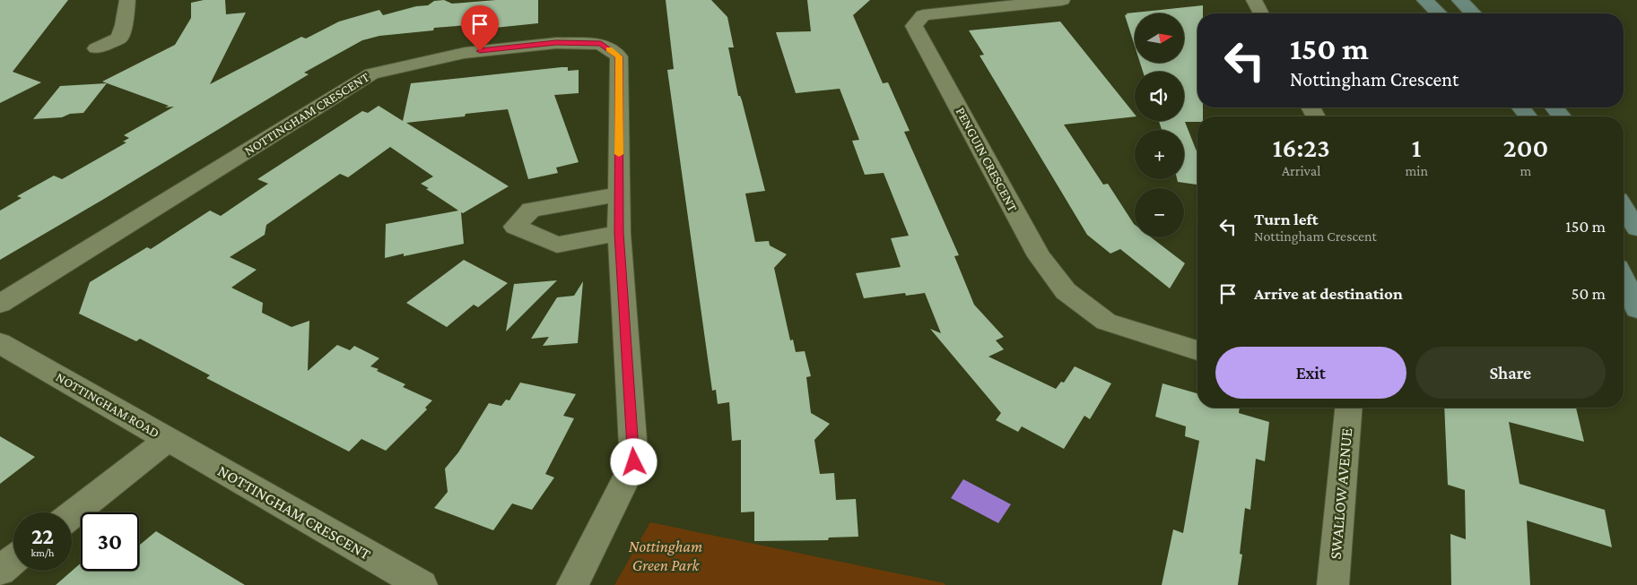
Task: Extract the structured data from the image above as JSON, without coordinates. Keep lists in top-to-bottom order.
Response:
{
  "streets": {
    "street": [
      "NOTTINGHAM CRESCENT",
      "PENGUIN CRESCENT",
      "NOTTINGHAM ROAD",
      "SWALLOW AVENUE"
    ]
  },
  "crossings": [
    ["NOTTINGHAM CRESCENT", "NOTTINGHAM ROAD"]
  ],
  "parks": ["Nottingham Green Park"],
  "north": "right",
  "page": {
    "map_buttons": ["+", "−"],
    "turn": ["150 m", "Nottingham Crescent"],
    "eta": [
      "16:23",
      "Arrival",
      "1",
      "min",
      "200",
      "m"
    ],
    "list": [
      {
        "name": "Turn left",
        "note": "Nottingham Crescent",
        "value": "150 m"
      },
      {
        "name": "Arrive at destination",
        "value": "50 m"
      }
    ],
    "buttons": ["Exit", "Share"],
    "speed": "22 km/h",
    "limit": "30"
  }
}
